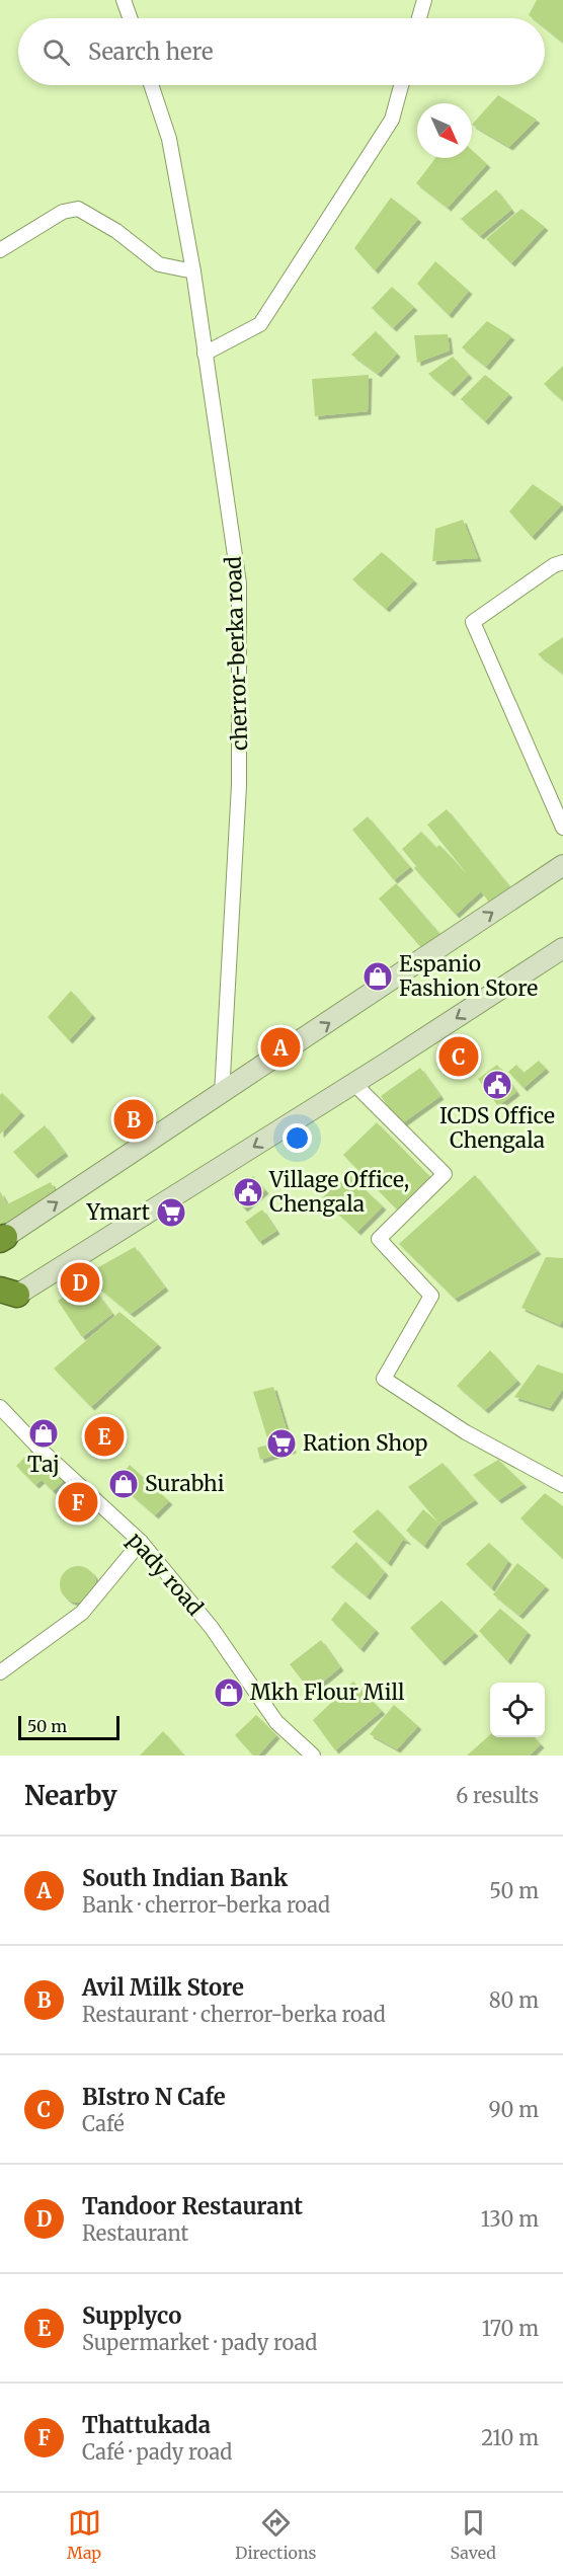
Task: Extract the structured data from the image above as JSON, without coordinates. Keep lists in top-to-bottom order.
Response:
{
  "streets": {
    "street": ["cherror-berka road", "pady road"]
  },
  "places": {
    "shop": [
      "Espanio Fashion Store",
      "Taj",
      "Surabhi",
      "Mkh Flour Mill"
    ],
    "public building": ["ICDS Office Chengala", "Village Office, Chengala"],
    "supermarket": ["Ymart", "Ration Shop"]
  },
  "scale_bar": "50 m",
  "north": "bottom right",
  "page": {
    "search": "Search here",
    "pins": [
      "A",
      "C",
      "B",
      "D",
      "E",
      "F"
    ],
    "scale": "50 m",
    "heading": ["Nearby", "6 results"],
    "list": [
      {
        "mark": "A",
        "name": "South Indian Bank",
        "note": "Bank · cherror-berka road",
        "value": "50 m"
      },
      {
        "mark": "B",
        "name": "Avil Milk Store",
        "note": "Restaurant · cherror-berka road",
        "value": "80 m"
      },
      {
        "mark": "C",
        "name": "BIstro N Cafe",
        "note": "Café",
        "value": "90 m"
      },
      {
        "mark": "D",
        "name": "Tandoor Restaurant",
        "note": "Restaurant",
        "value": "130 m"
      },
      {
        "mark": "E",
        "name": "Supplyco",
        "note": "Supermarket · pady road",
        "value": "170 m"
      },
      {
        "mark": "F",
        "name": "Thattukada",
        "note": "Café · pady road",
        "value": "210 m"
      }
    ],
    "nav": ["Map", "Directions", "Saved"]
  }
}
